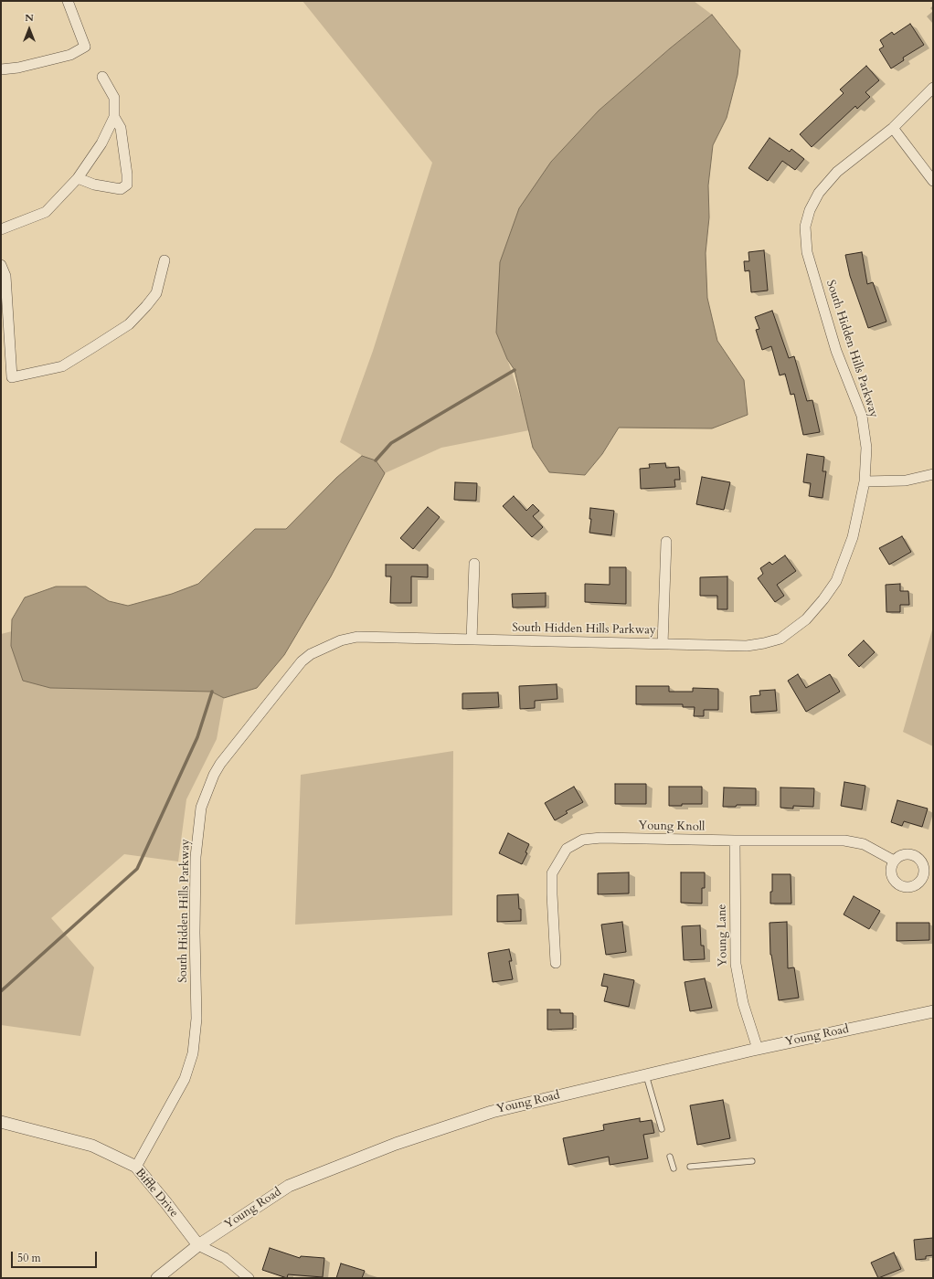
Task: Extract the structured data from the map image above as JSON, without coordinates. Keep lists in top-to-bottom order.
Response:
{
  "streets": {
    "street": [
      "South Hidden Hills Parkway",
      "Young Knoll",
      "Young Lane",
      "Young Road",
      "Biffle Drive"
    ]
  },
  "crossings": [
    ["South Hidden Hills Parkway", "Biffle Drive"],
    ["Young Knoll", "Young Lane"],
    ["Young Lane", "Young Road"],
    ["Young Road", "Biffle Drive"]
  ],
  "scale_bar": "50 m",
  "north": "top"
}
